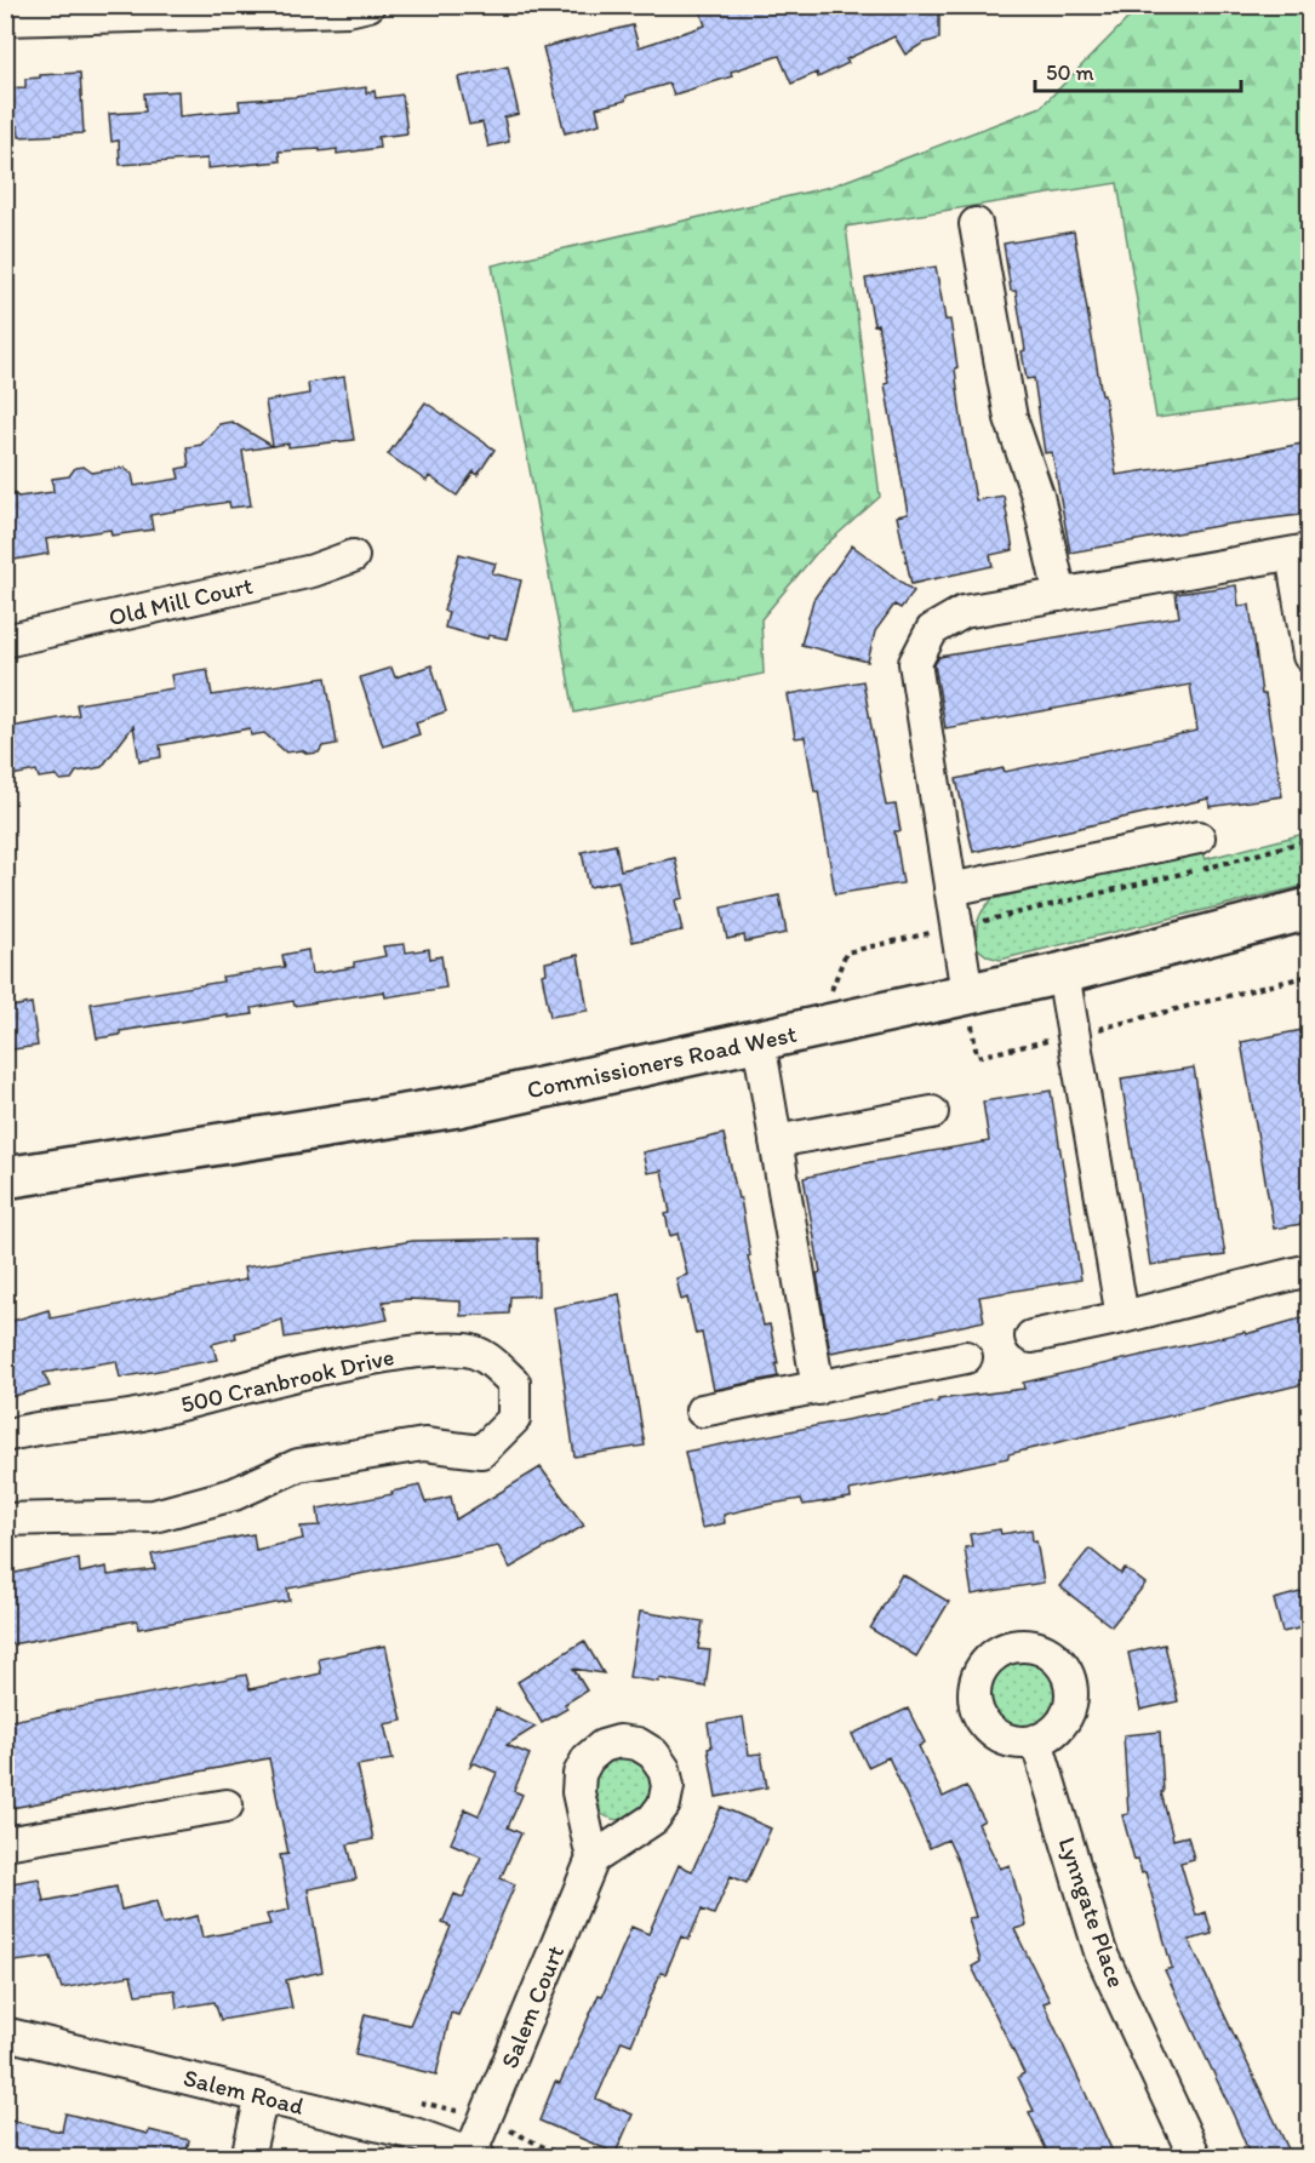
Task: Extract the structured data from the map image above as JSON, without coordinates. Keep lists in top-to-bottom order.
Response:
{
  "streets": {
    "main road": ["Commissioners Road West"],
    "street": [
      "Old Mill Court",
      "500 Cranbrook Drive",
      "Lynngate Place",
      "Salem Court",
      "Salem Road"
    ]
  },
  "crossings": [
    ["Salem Court", "Salem Road"]
  ],
  "scale_bar": "50 m"
}
